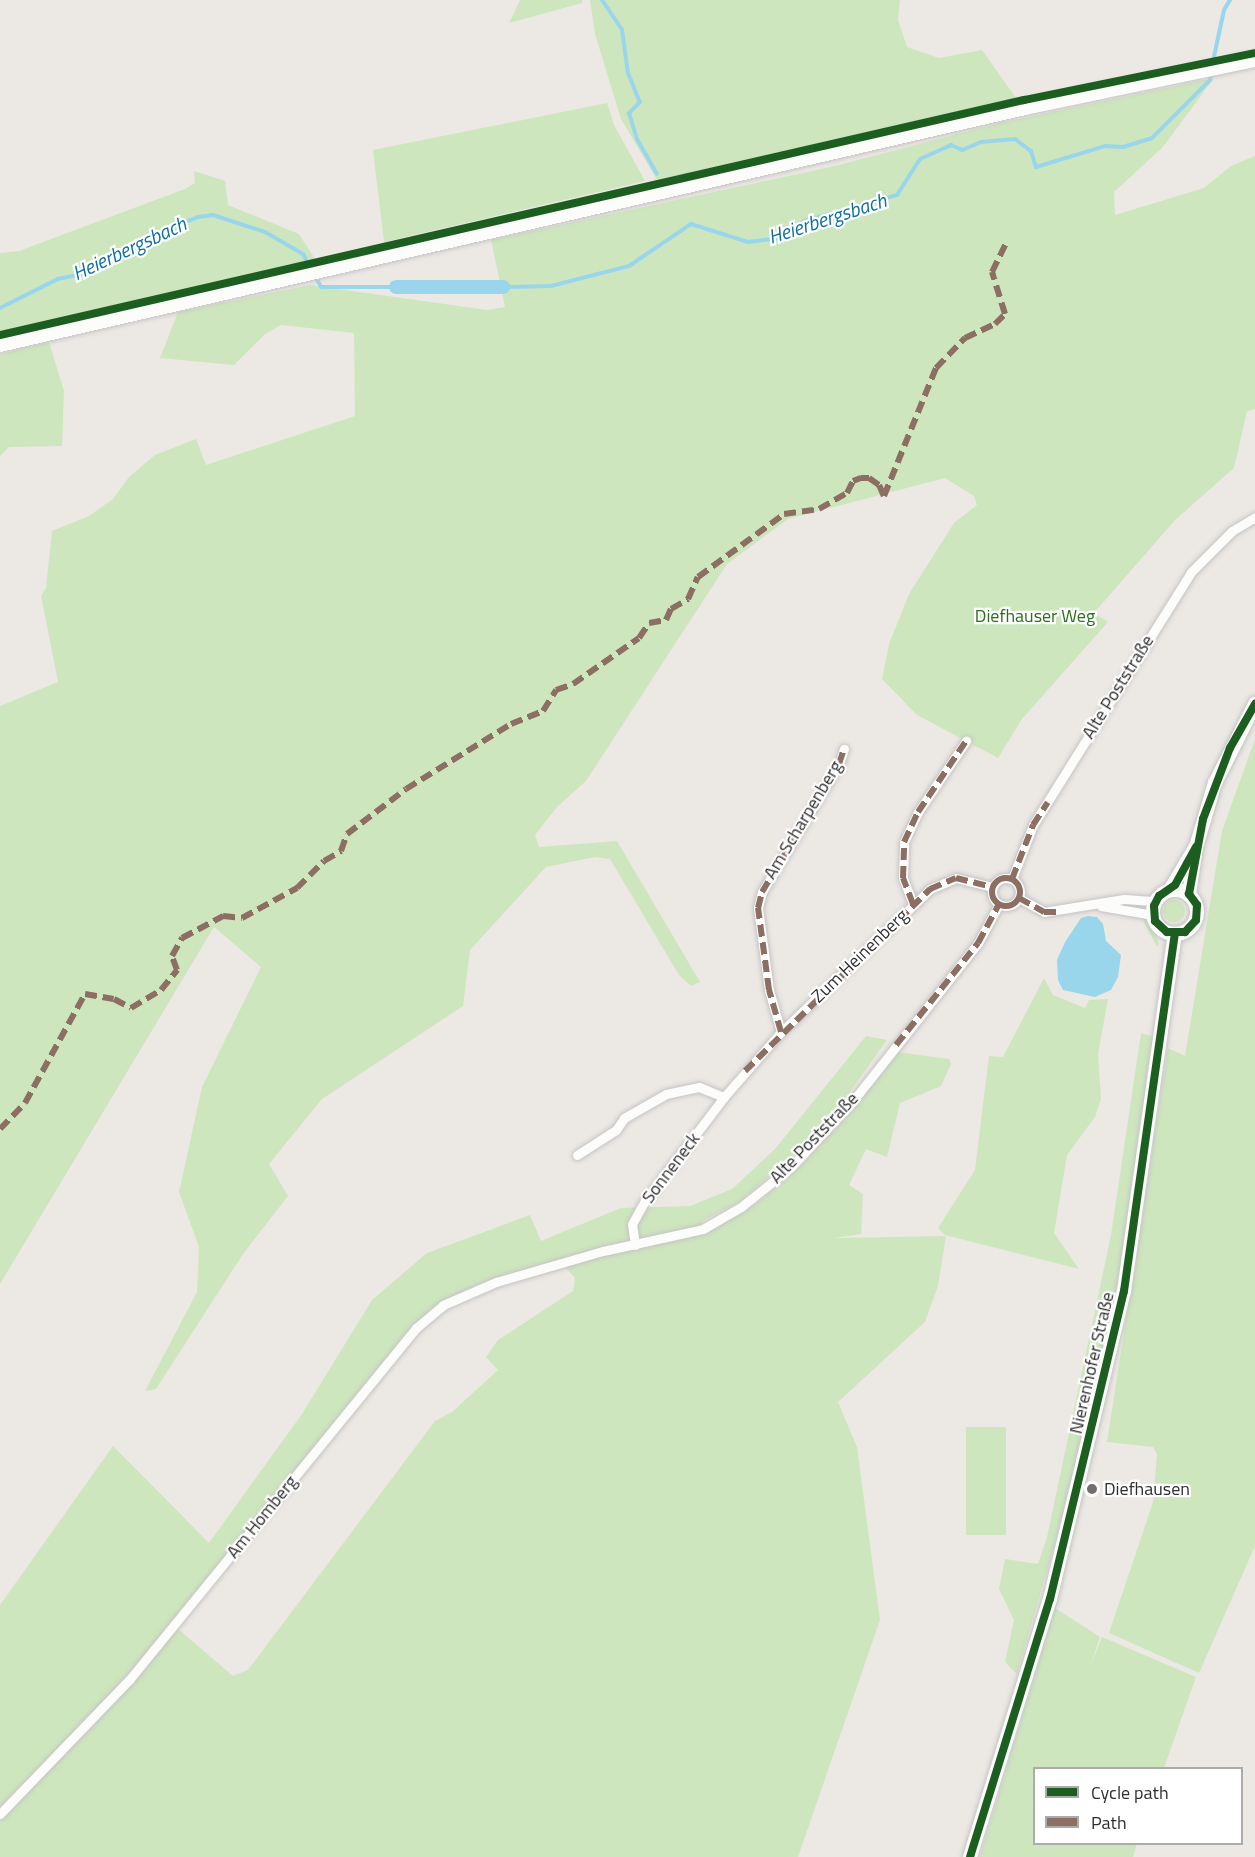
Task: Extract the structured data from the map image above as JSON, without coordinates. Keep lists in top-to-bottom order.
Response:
{
  "streets": {
    "main road": ["Nierenhofer Straße"],
    "street": [
      "Alte Poststraße",
      "Am Scharpenberg",
      "Zum Heinenberg",
      "Sonneneck",
      "Am Homberg"
    ]
  },
  "crossings": [
    ["Alte Poststraße", "Zum Heinenberg"],
    ["Alte Poststraße", "Sonneneck"],
    ["Alte Poststraße", "Am Homberg"],
    ["Am Scharpenberg", "Zum Heinenberg"],
    ["Zum Heinenberg", "Sonneneck"]
  ],
  "water": ["Heierbergsbach"],
  "parks": ["Diefhauser Weg"],
  "places": ["Diefhausen"],
  "legend": ["Cycle path", "Path"]
}
